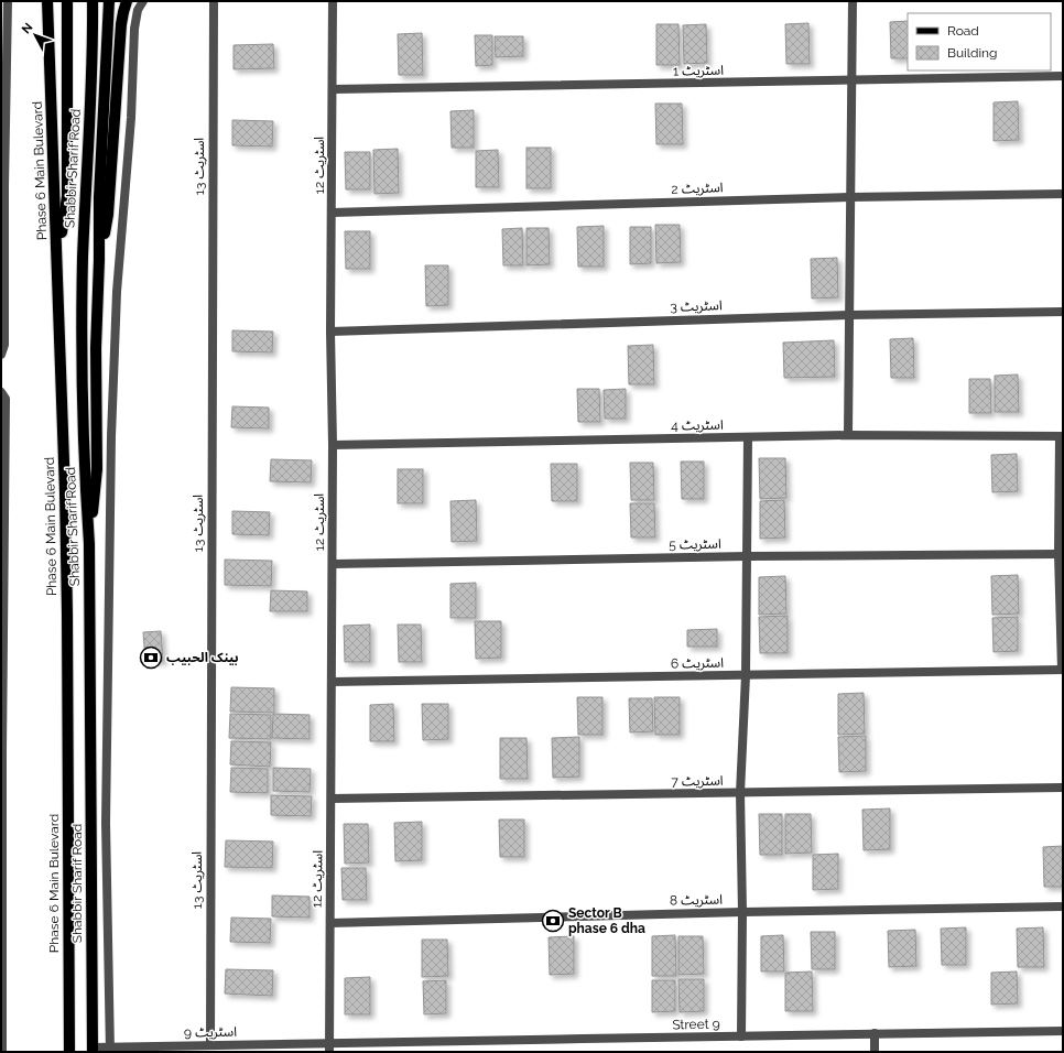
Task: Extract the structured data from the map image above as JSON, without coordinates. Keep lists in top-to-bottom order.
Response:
{
  "streets": {
    "main road": ["Shabbir Sharif Road", "Phase 6 Main Bulevard"],
    "street": [
      "اسٹریٹ 1",
      "اسٹریٹ 12",
      "اسٹریٹ 13",
      "اسٹریٹ 2",
      "اسٹریٹ 3",
      "اسٹریٹ 4",
      "اسٹریٹ 5",
      "اسٹریٹ 6",
      "اسٹریٹ 7",
      "اسٹریٹ 8",
      "Street 9",
      "اسٹریٹ 9"
    ]
  },
  "crossings": [
    ["اسٹریٹ 1", "اسٹریٹ 12"],
    ["اسٹریٹ 12", "اسٹریٹ 2"],
    ["اسٹریٹ 12", "اسٹریٹ 3"],
    ["اسٹریٹ 12", "اسٹریٹ 4"],
    ["اسٹریٹ 12", "اسٹریٹ 5"],
    ["اسٹریٹ 12", "اسٹریٹ 6"],
    ["اسٹریٹ 12", "اسٹریٹ 7"],
    ["اسٹریٹ 12", "اسٹریٹ 8"],
    ["اسٹریٹ 12", "Street 9"],
    ["اسٹریٹ 12", "اسٹریٹ 9"],
    ["اسٹریٹ 13", "اسٹریٹ 9"],
    ["Shabbir Sharif Road", "اسٹریٹ 9"],
    ["Street 9", "اسٹریٹ 9"]
  ],
  "places": {
    "bank": ["بينک الحبيب", "Sector B phase 6 dha"]
  },
  "legend": ["Road", "Building"],
  "north": "top left"
}
